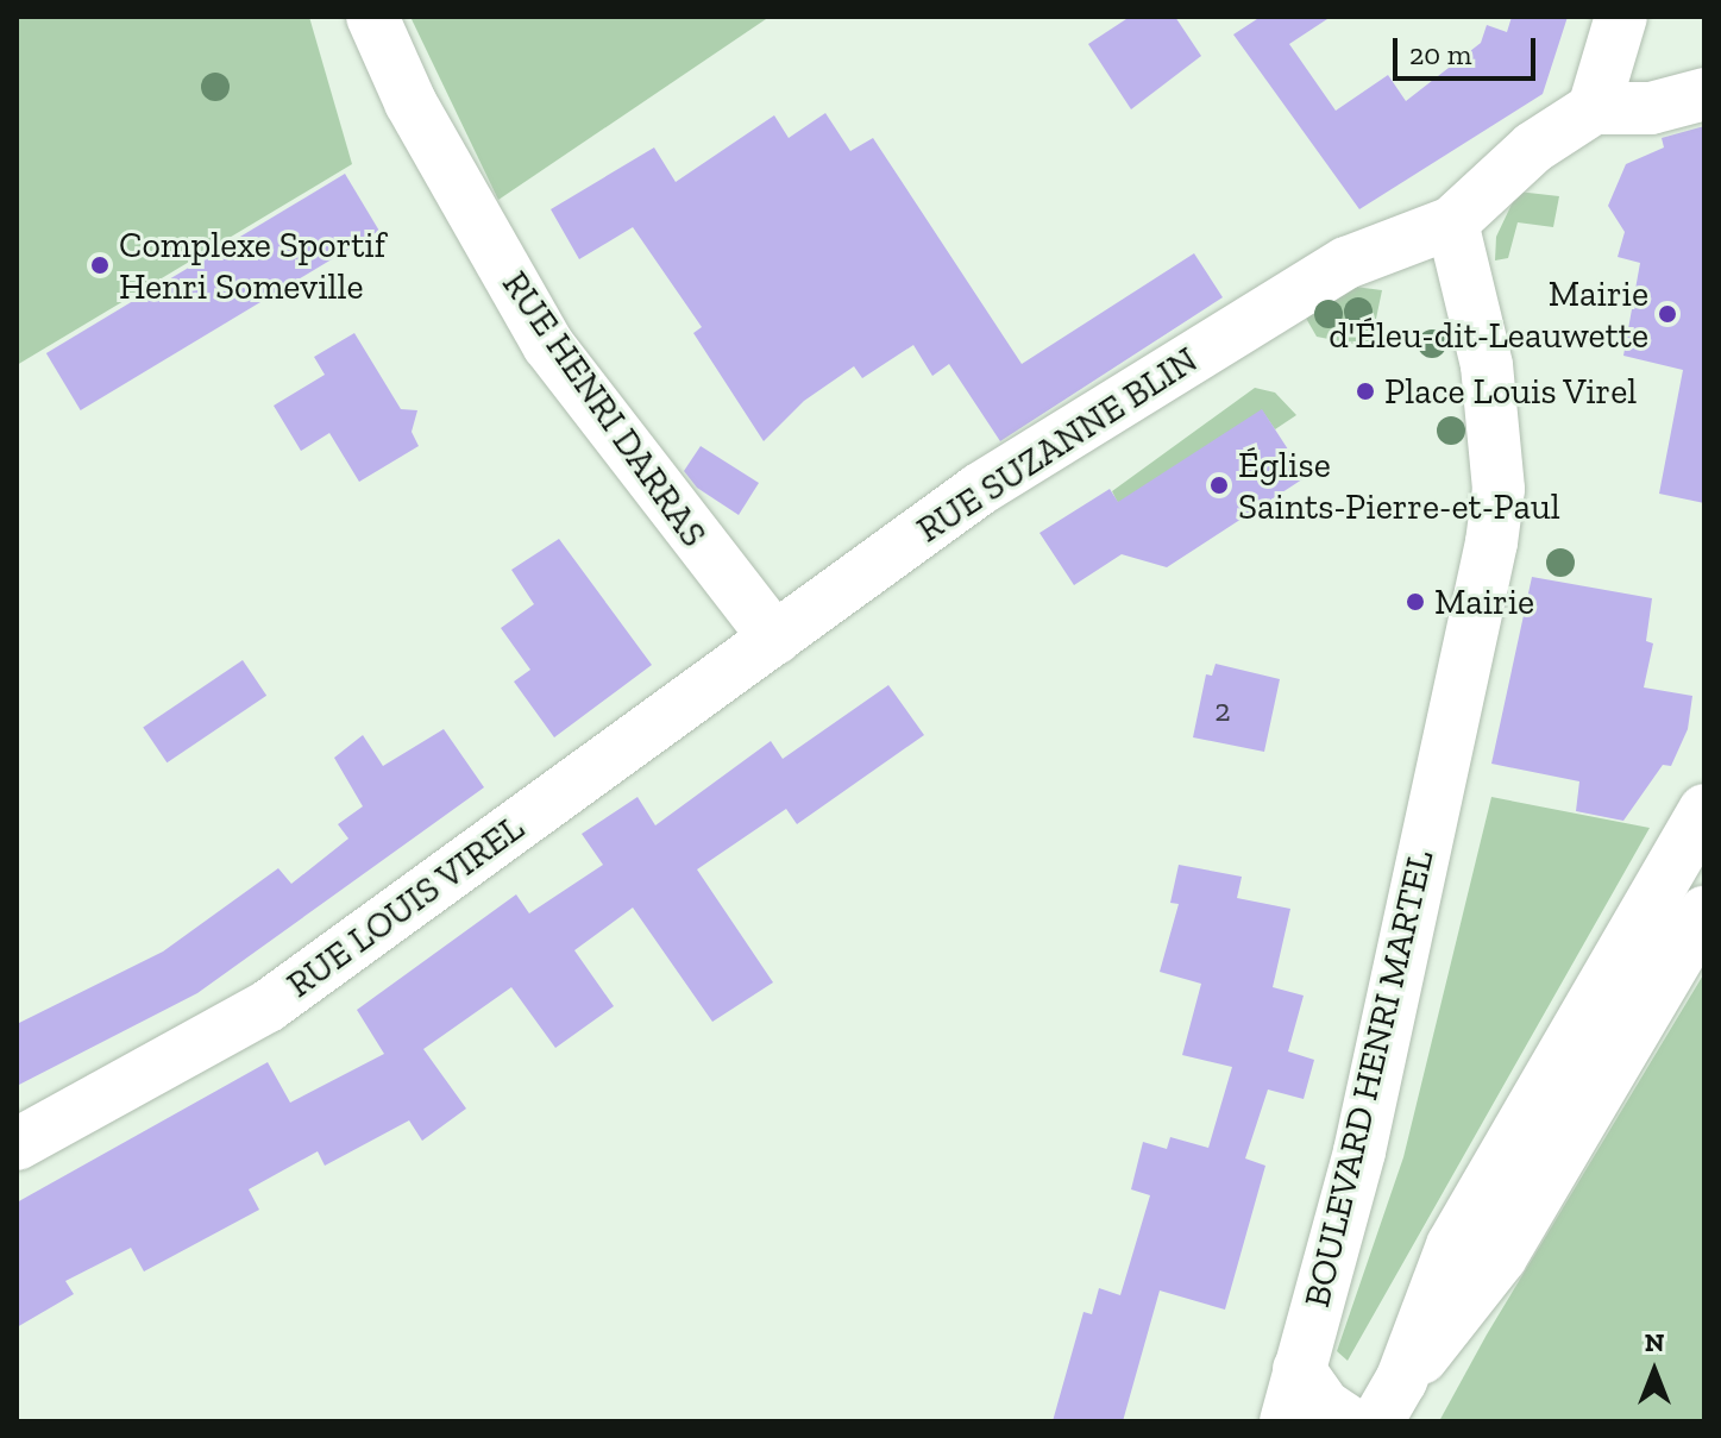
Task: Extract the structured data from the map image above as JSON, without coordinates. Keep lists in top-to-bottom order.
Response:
{
  "streets": {
    "street": [
      "RUE HENRI DARRAS",
      "RUE SUZANNE BLIN",
      "RUE LOUIS VIREL",
      "BOULEVARD HENRI MARTEL"
    ]
  },
  "crossings": [
    ["RUE HENRI DARRAS", "RUE SUZANNE BLIN"],
    ["RUE HENRI DARRAS", "RUE LOUIS VIREL"],
    ["RUE SUZANNE BLIN", "RUE LOUIS VIREL"],
    ["RUE SUZANNE BLIN", "BOULEVARD HENRI MARTEL"]
  ],
  "places": [
    "Complexe Sportif Henri Someville",
    "Mairie d'Éleu-dit-Leauwette",
    "Place Louis Virel",
    "Église Saints-Pierre-et-Paul",
    "Mairie"
  ],
  "house_numbers": ["2"],
  "scale_bar": "20 m",
  "north": "top"
}
